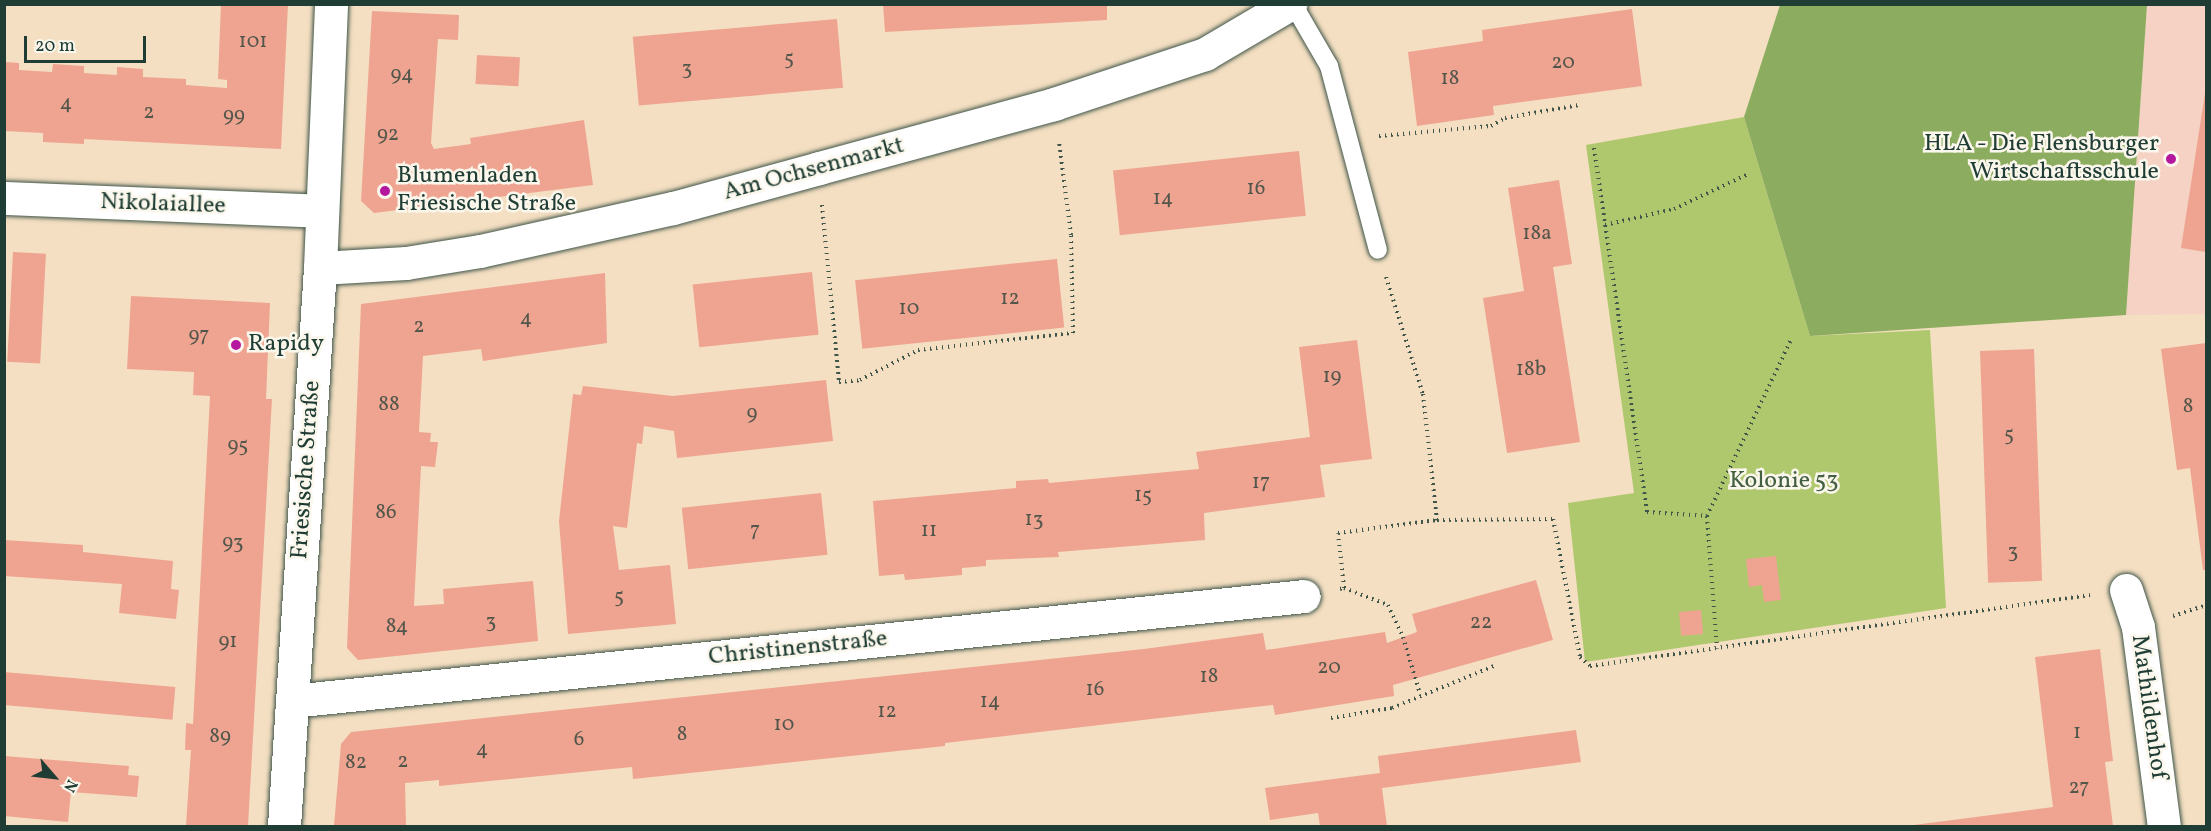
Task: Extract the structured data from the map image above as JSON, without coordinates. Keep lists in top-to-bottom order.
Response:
{
  "streets": {
    "street": [
      "Am Ochsenmarkt",
      "Nikolaiallee",
      "Friesische Straße",
      "Christinenstraße",
      "Mathildenhof"
    ]
  },
  "crossings": [
    ["Am Ochsenmarkt", "Friesische Straße"],
    ["Nikolaiallee", "Friesische Straße"],
    ["Friesische Straße", "Christinenstraße"]
  ],
  "parks": ["Kolonie 53"],
  "places": ["HLA - Die Flensburger Wirtschaftsschule", "Blumenladen Friesische Straße", "Rapidy"],
  "house_numbers": [
    "101",
    "5",
    "20",
    "3",
    "94",
    "18",
    "4",
    "2",
    "99",
    "92",
    "16",
    "14",
    "18a",
    "12",
    "10",
    "4",
    "2",
    "97",
    "18b",
    "19",
    "88",
    "8",
    "9",
    "5",
    "95",
    "17",
    "15",
    "86",
    "13",
    "7",
    "11",
    "93",
    "3",
    "5",
    "3",
    "22",
    "84",
    "91",
    "20",
    "18",
    "16",
    "14",
    "12",
    "10",
    "1",
    "8",
    "89",
    "6",
    "4",
    "2",
    "82",
    "27"
  ],
  "scale_bar": "20 m",
  "north": "bottom right"
}
